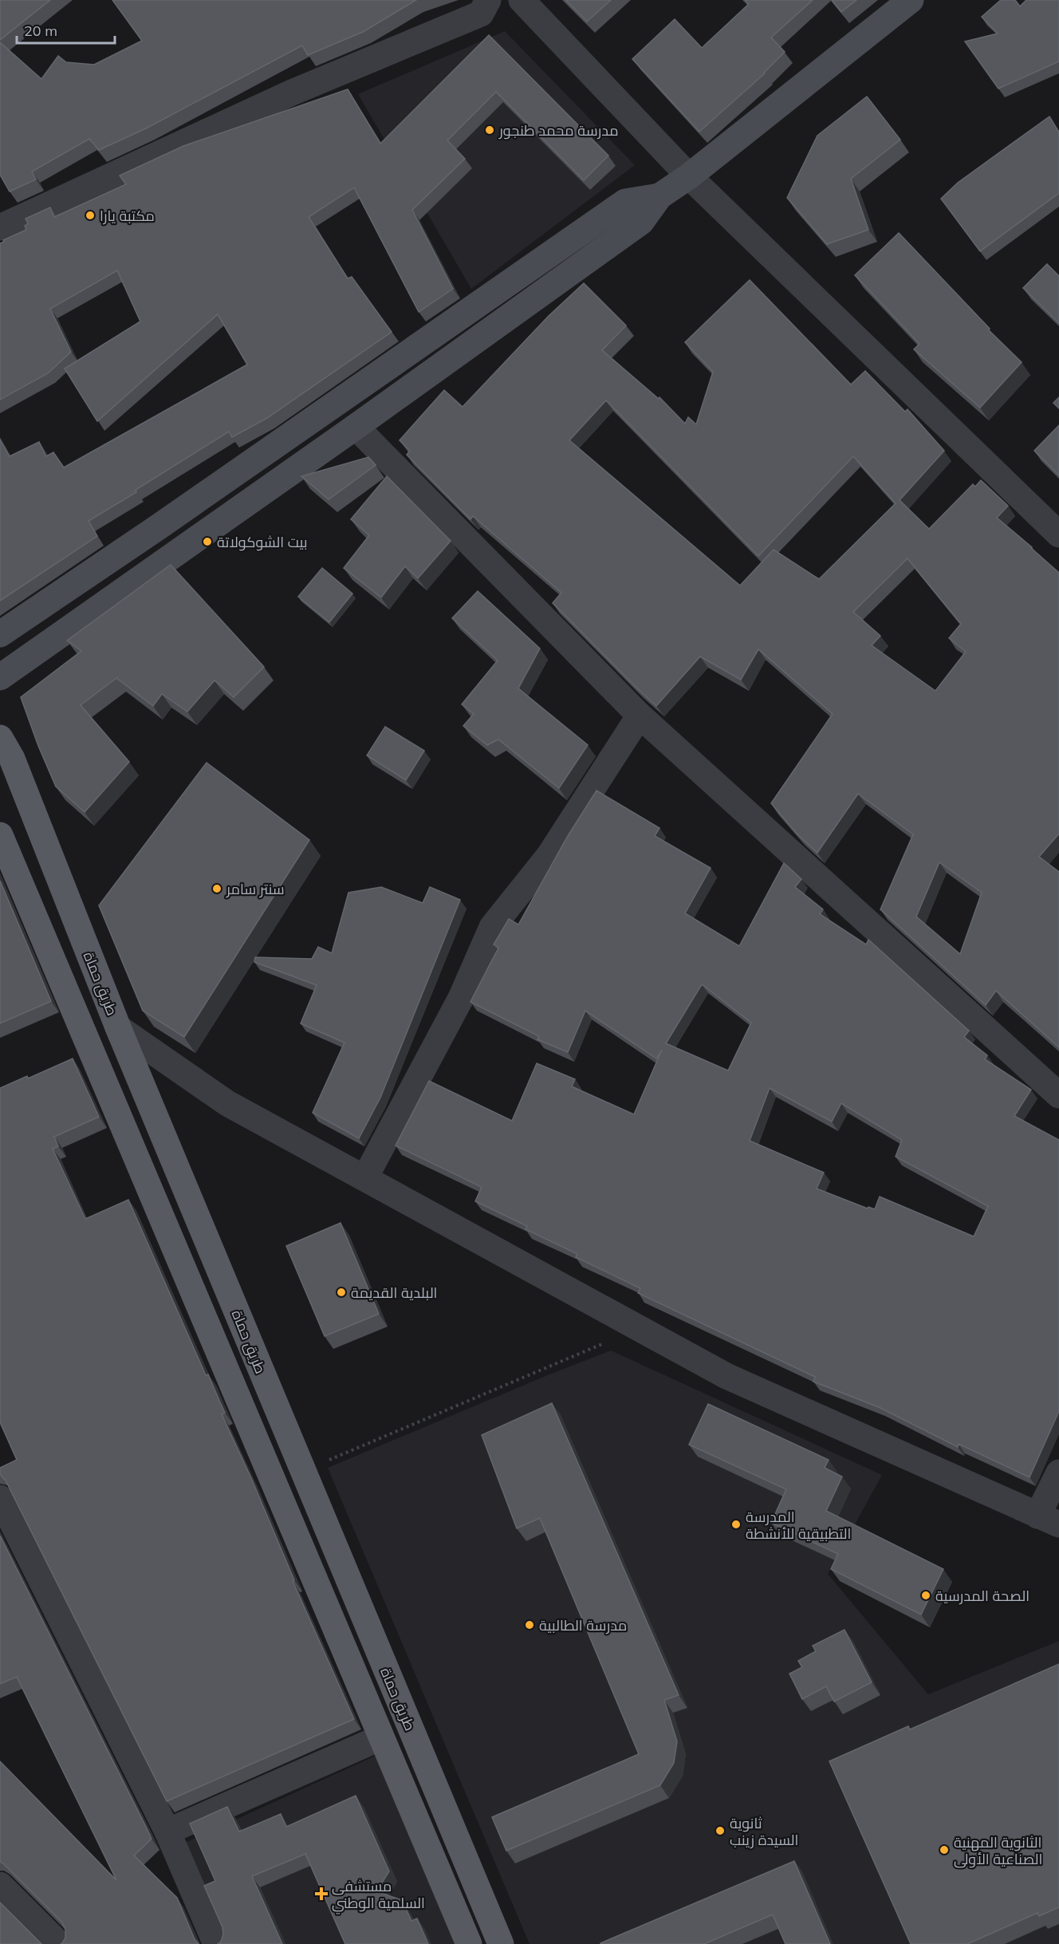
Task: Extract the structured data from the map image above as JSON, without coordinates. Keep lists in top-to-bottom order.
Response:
{
  "streets": {
    "main road": ["طريق حماة"]
  },
  "places": {
    "other": [
      "مدرسة محمد طنجور",
      "مكتبة يارا",
      "بيت الشوكولاتة",
      "سنتر سامر",
      "البلدية القديمة",
      "المدرسة التطبيقية للأنشطة",
      "الصحة المدرسية",
      "مدرسة الطالبية",
      "ثانوية السيدة زينب",
      "الثانوية المهنية الصناعية الأولى"
    ],
    "health": ["مستشفى السلمية الوطني"]
  },
  "scale_bar": "20 m"
}
